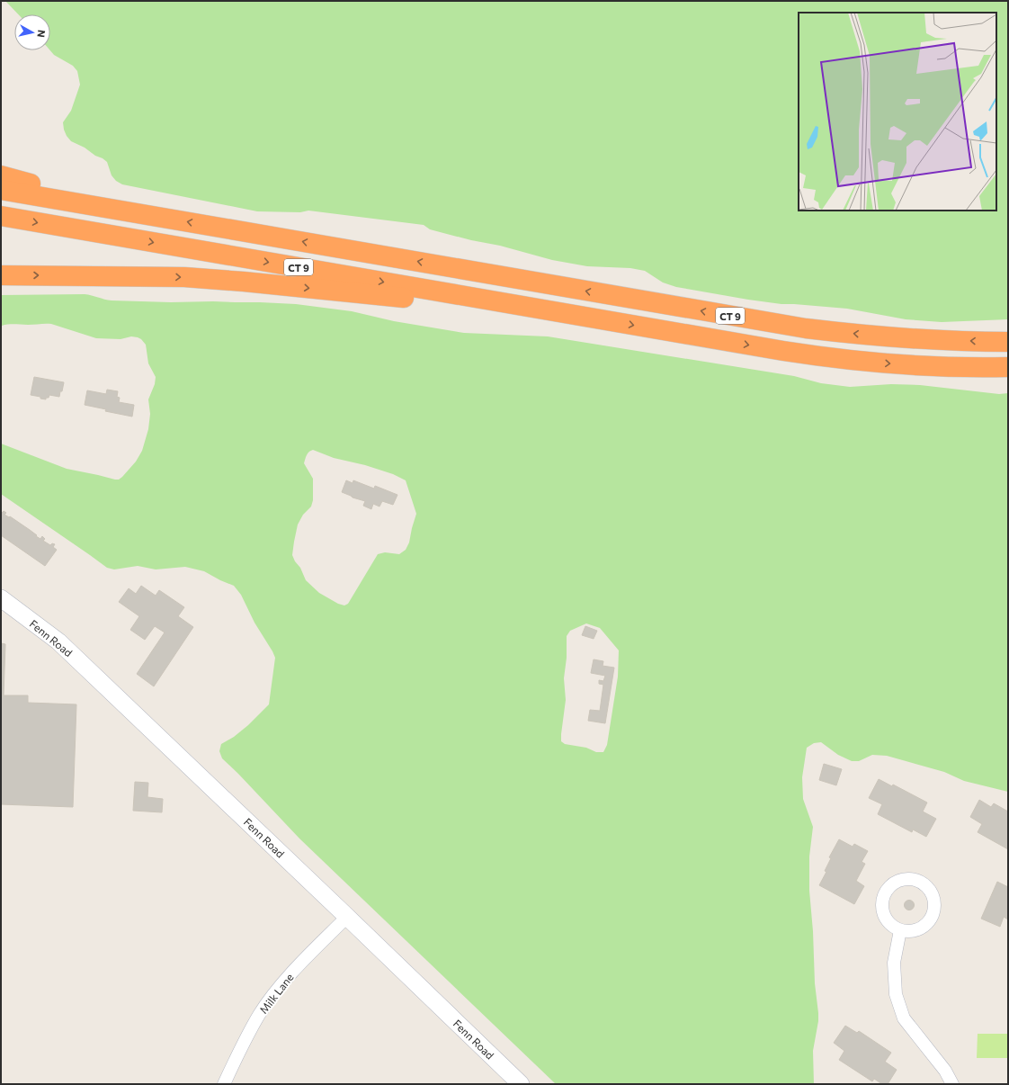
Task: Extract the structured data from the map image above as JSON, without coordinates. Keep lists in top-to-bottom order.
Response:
{
  "streets": {
    "highway": ["CT 9"],
    "street": ["Fenn Road", "Milk Lane"]
  },
  "crossings": [
    ["Fenn Road", "Milk Lane"]
  ],
  "north": "right"
}
